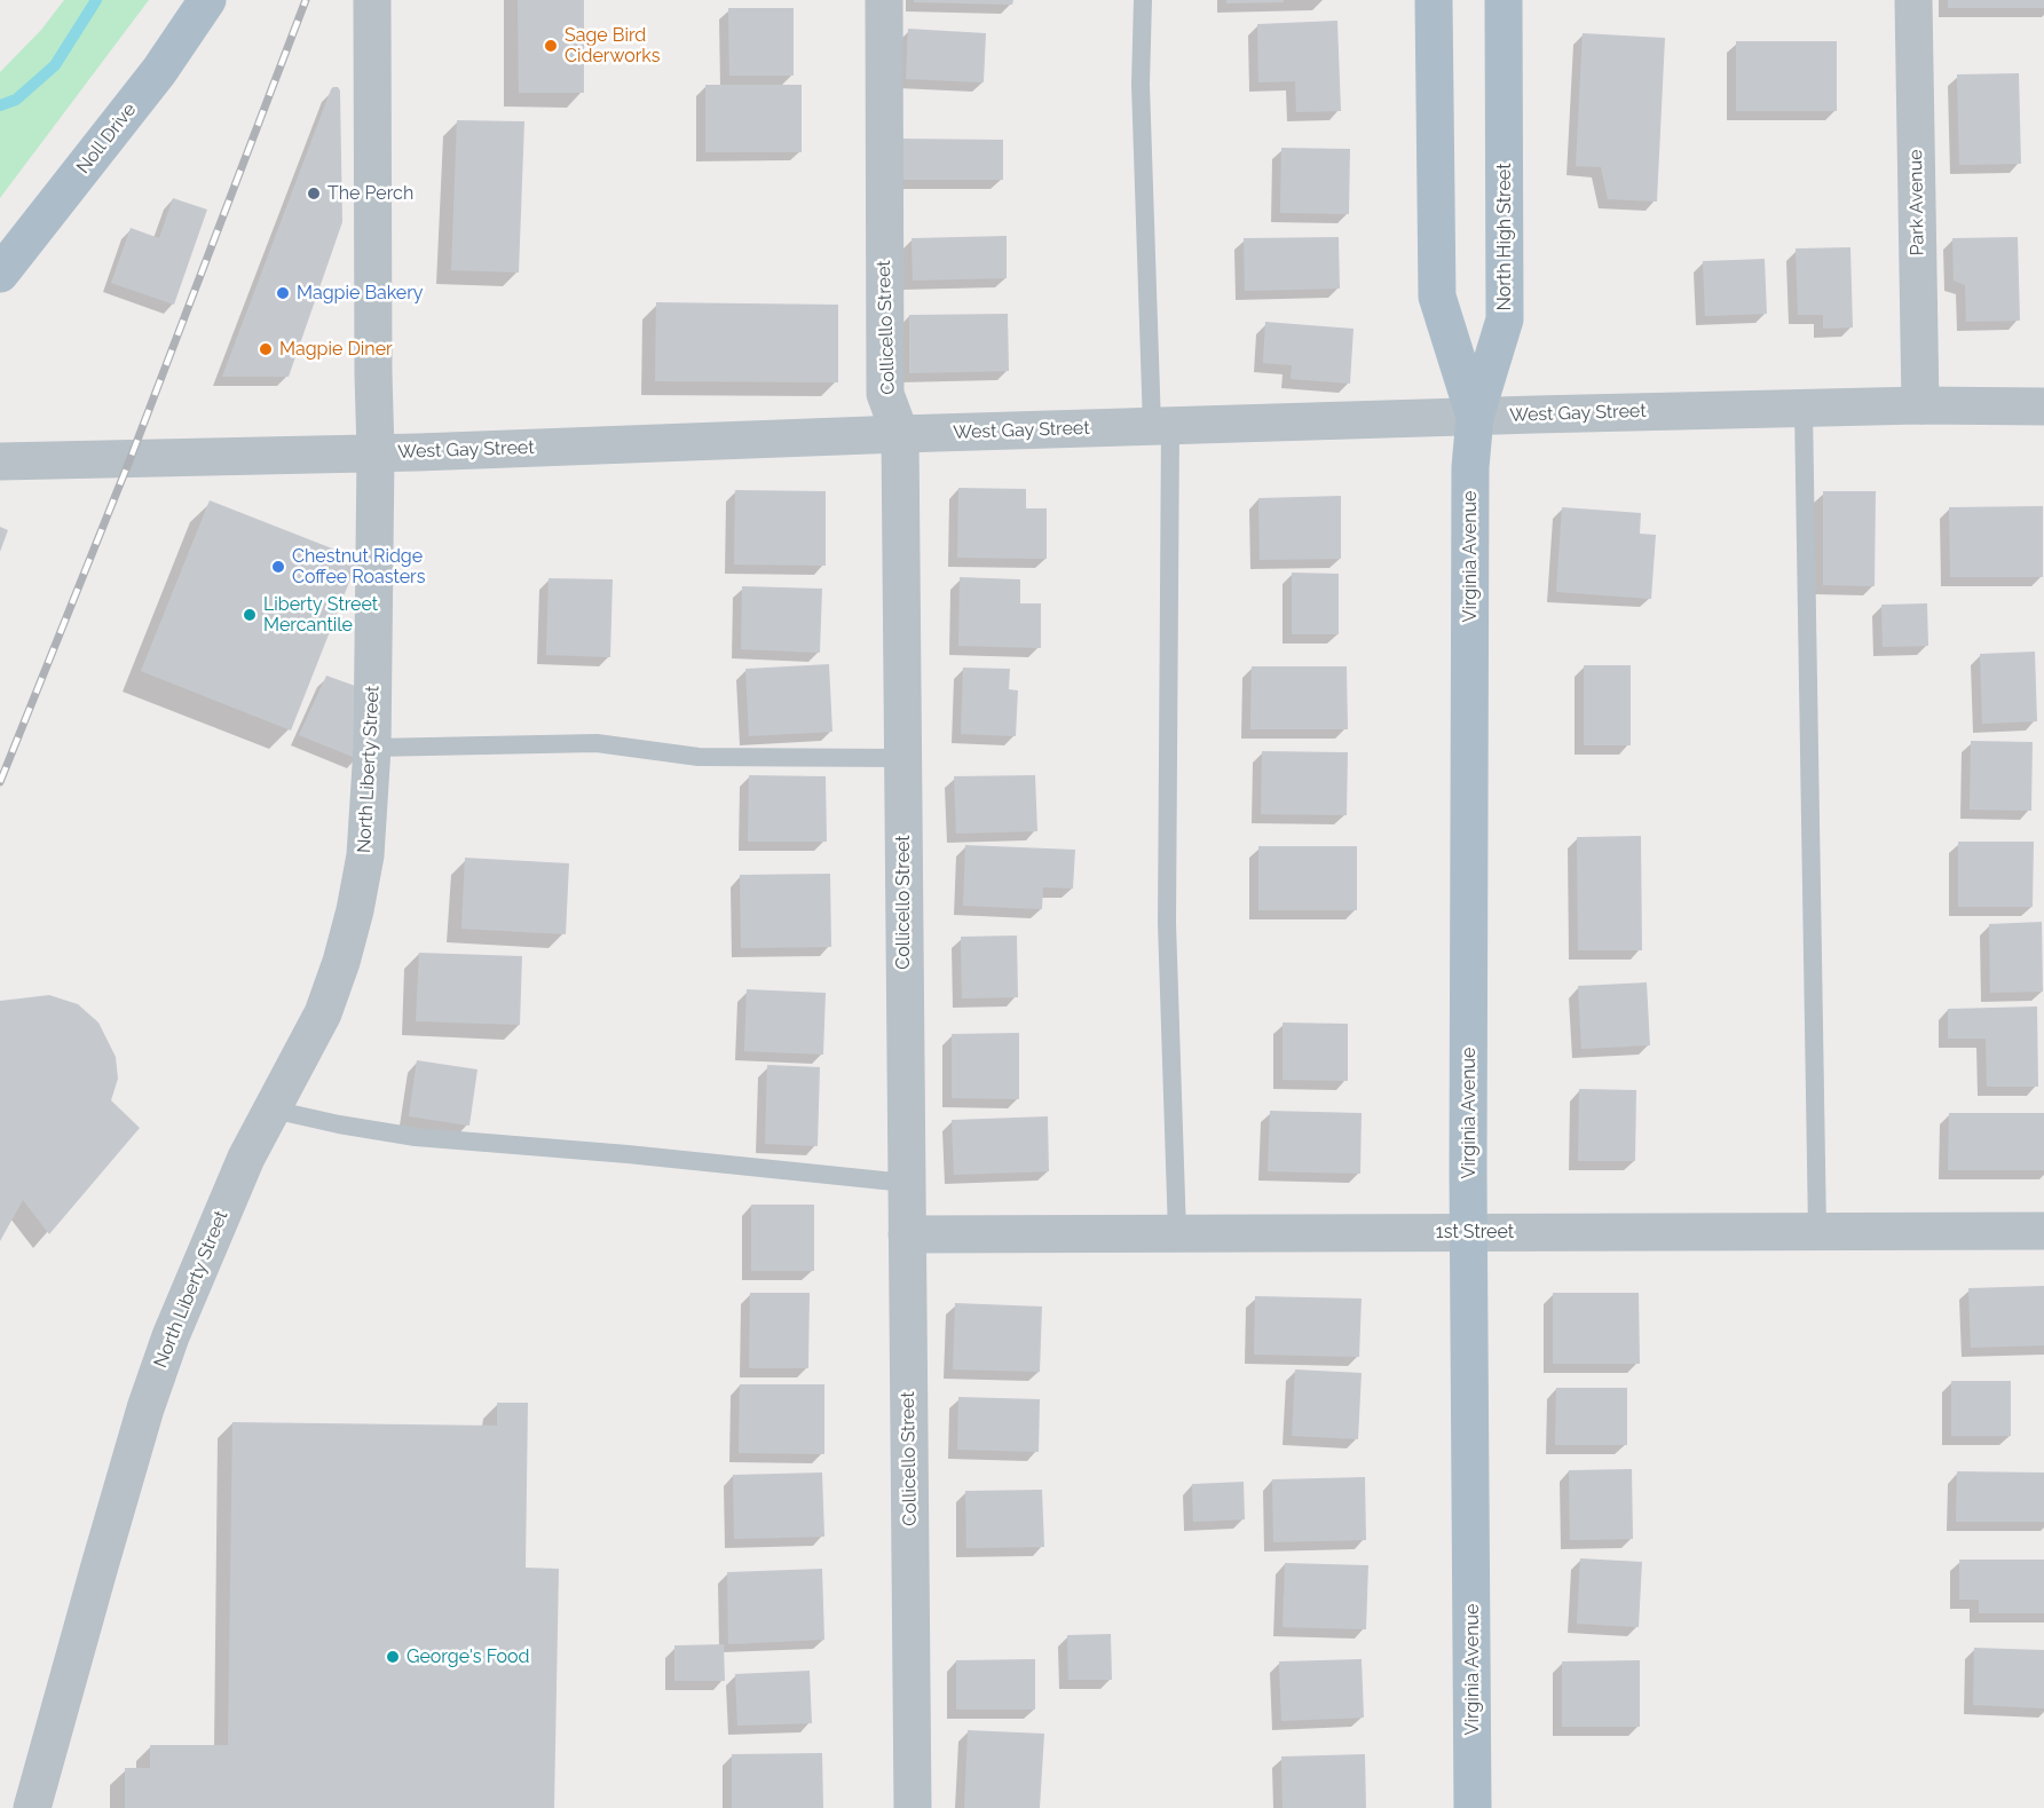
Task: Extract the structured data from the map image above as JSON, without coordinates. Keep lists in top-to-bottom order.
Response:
{
  "streets": {
    "main road": ["Noll Drive", "North High Street", "Virginia Avenue"],
    "street": [
      "Park Avenue",
      "Collicello Street",
      "West Gay Street",
      "North Liberty Street",
      "1st Street"
    ]
  },
  "crossings": [
    ["Park Avenue", "West Gay Street"],
    ["North High Street", "West Gay Street"],
    ["North High Street", "Virginia Avenue"],
    ["Collicello Street", "West Gay Street"],
    ["Collicello Street", "1st Street"],
    ["West Gay Street", "Virginia Avenue"],
    ["West Gay Street", "North Liberty Street"],
    ["Virginia Avenue", "1st Street"]
  ],
  "places": [
    "Sage Bird Ciderworks",
    "The Perch",
    "Magpie Bakery",
    "Magpie Diner",
    "Chestnut Ridge Coffee Roasters",
    "Liberty Street Mercantile",
    "George's Food"
  ]
}
